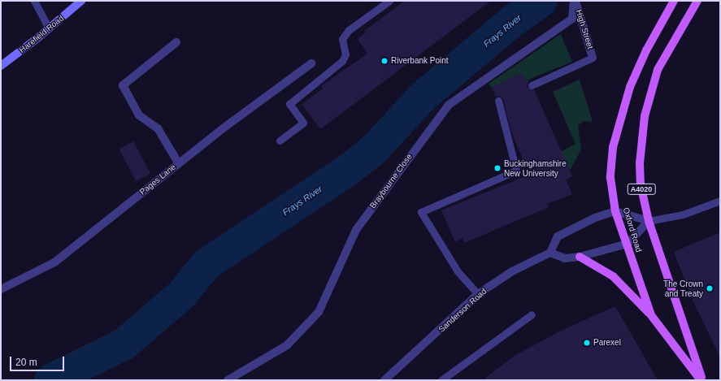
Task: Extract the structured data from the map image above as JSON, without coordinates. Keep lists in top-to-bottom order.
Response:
{
  "streets": {
    "main road": ["Harefield Road", "A4020", "Oxford Road"],
    "street": [
      "High Street",
      "Pages Lane",
      "Braybourne Close",
      "Sanderson Road"
    ]
  },
  "crossings": [
    ["High Street", "Braybourne Close"]
  ],
  "water": ["Frays River"],
  "places": [
    "Riverbank Point",
    "Buckinghamshire New University",
    "The Crown and Treaty",
    "Parexel"
  ],
  "scale_bar": "20 m"
}
